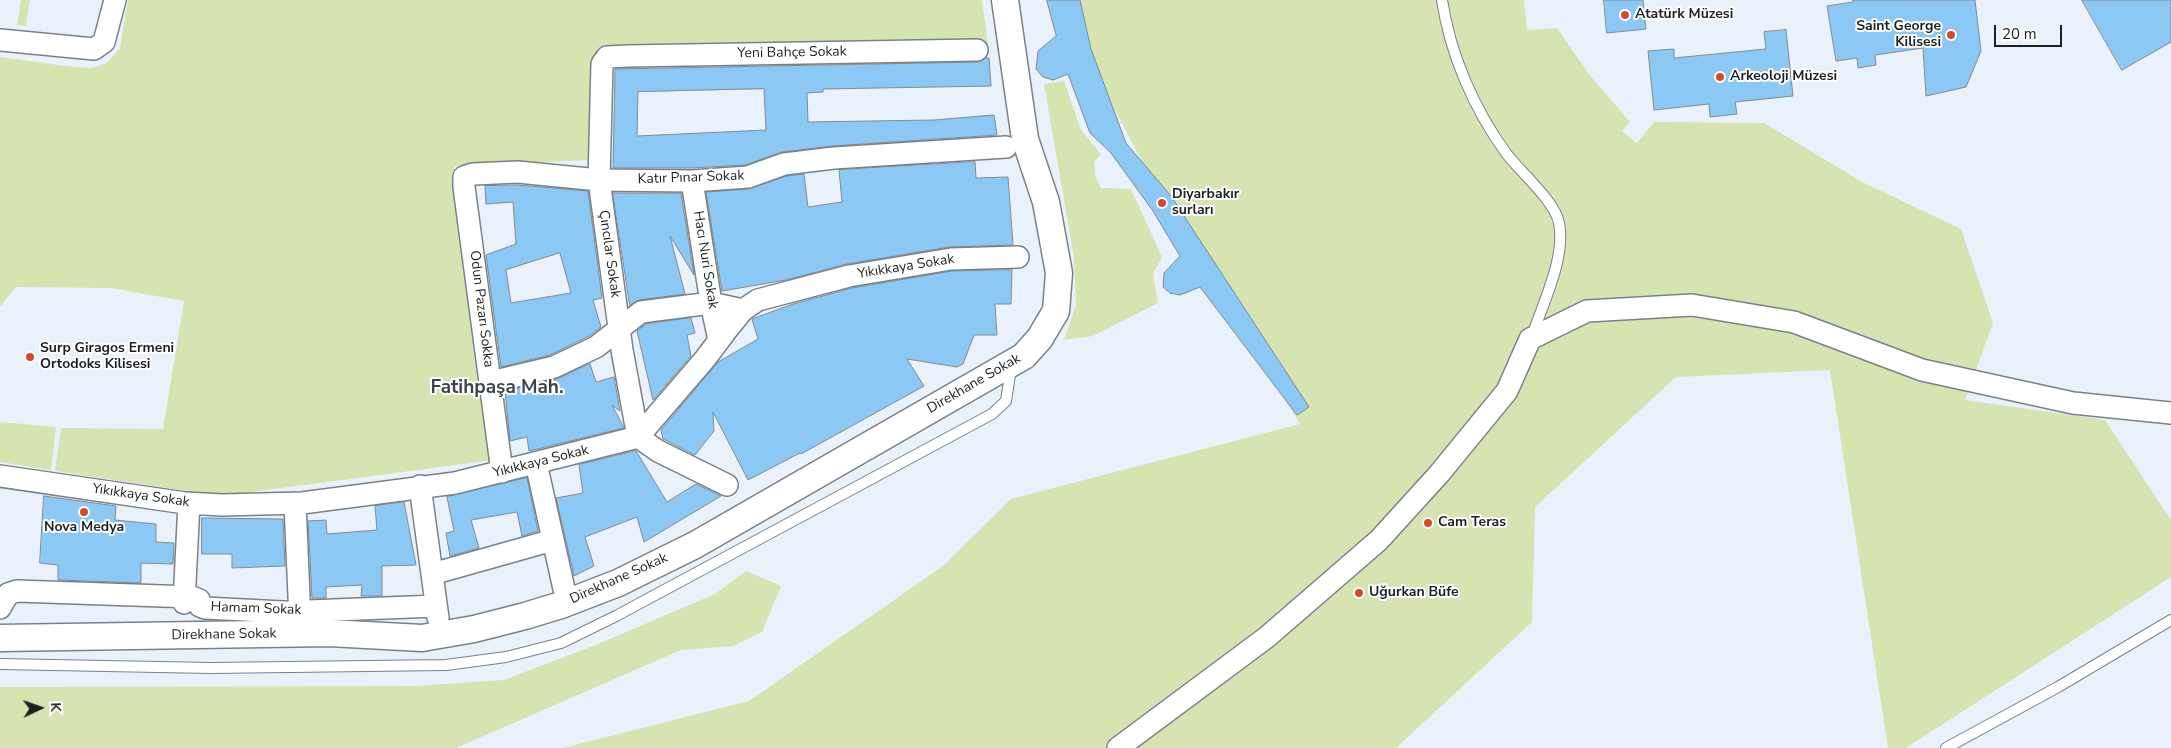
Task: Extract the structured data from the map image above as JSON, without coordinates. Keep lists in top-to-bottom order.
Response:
{
  "streets": {
    "street": [
      "Yeni Bahçe Sokak",
      "Katır Pınar Sokak",
      "Çıncılar Sokak",
      "Hacı Nuri Sokak",
      "Yıkıkkaya Sokak",
      "Odun Pazarı Sokka",
      "Direkhane Sokak",
      "Hamam Sokak"
    ]
  },
  "crossings": [
    ["Yeni Bahçe Sokak", "Çıncılar Sokak"],
    ["Katır Pınar Sokak", "Çıncılar Sokak"],
    ["Katır Pınar Sokak", "Hacı Nuri Sokak"],
    ["Katır Pınar Sokak", "Odun Pazarı Sokka"],
    ["Çıncılar Sokak", "Yıkıkkaya Sokak"],
    ["Hacı Nuri Sokak", "Yıkıkkaya Sokak"],
    ["Yıkıkkaya Sokak", "Odun Pazarı Sokka"]
  ],
  "districts": ["Fatihpaşa Mah."],
  "places": [
    "Atatürk Müzesi",
    "Saint George Kilisesi",
    "Arkeoloji Müzesi",
    "Diyarbakır surları",
    "Surp Giragos Ermeni Ortodoks Kilisesi",
    "Nova Medya",
    "Cam Teras",
    "Uğurkan Büfe"
  ],
  "scale_bar": "20 m",
  "north": "right"
}
